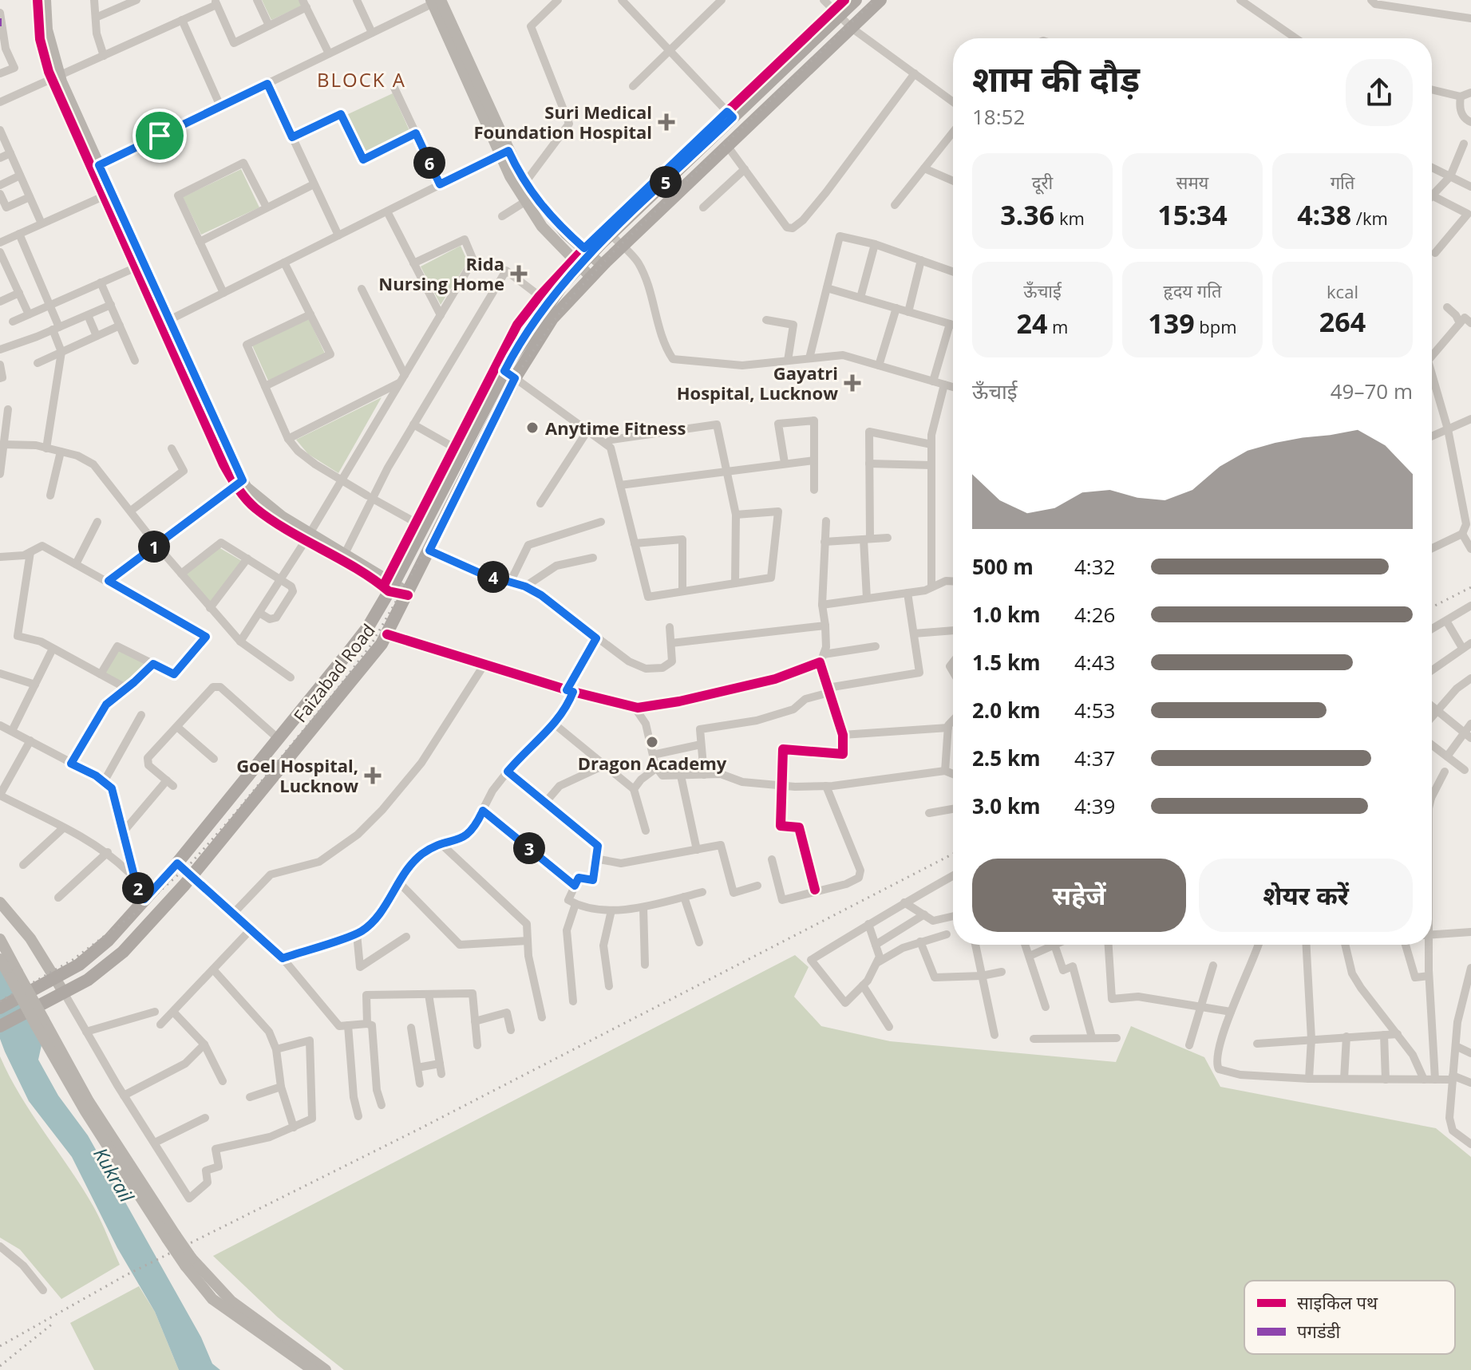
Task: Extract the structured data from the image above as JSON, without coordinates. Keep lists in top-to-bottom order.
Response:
{
  "streets": {
    "main road": ["Faizabad Road"]
  },
  "districts": ["BLOCK A"],
  "water": ["Kukrail"],
  "places": {
    "health": [
      "Suri Medical Foundation Hospital",
      "Rida Nursing Home",
      "Gayatri Hospital, Lucknow",
      "Goel Hospital, Lucknow"
    ],
    "other": ["Anytime Fitness", "Dragon Academy"]
  },
  "legend": ["साइकिल पथ", "पगडंडी"],
  "page": {
    "heading": ["शाम की दौड़", "18:52"],
    "pins": [
      "6",
      "5",
      "1",
      "4",
      "3",
      "2"
    ],
    "stats": [
      ["दूरी", "3.36 km"],
      ["समय", "15:34"],
      ["गति", "4:38 /km"],
      ["ऊँचाई", "24 m"],
      ["हृदय गति", "139 bpm"],
      ["kcal", "264"]
    ],
    "chart": ["ऊँचाई", "49–70 m"],
    "list": [
      {
        "name": "500 m",
        "note": "4:32"
      },
      {
        "name": "1.0 km",
        "note": "4:26"
      },
      {
        "name": "1.5 km",
        "note": "4:43"
      },
      {
        "name": "2.0 km",
        "note": "4:53"
      },
      {
        "name": "2.5 km",
        "note": "4:37"
      },
      {
        "name": "3.0 km",
        "note": "4:39"
      }
    ],
    "buttons": ["सहेजें", "शेयर करें"]
  }
}
